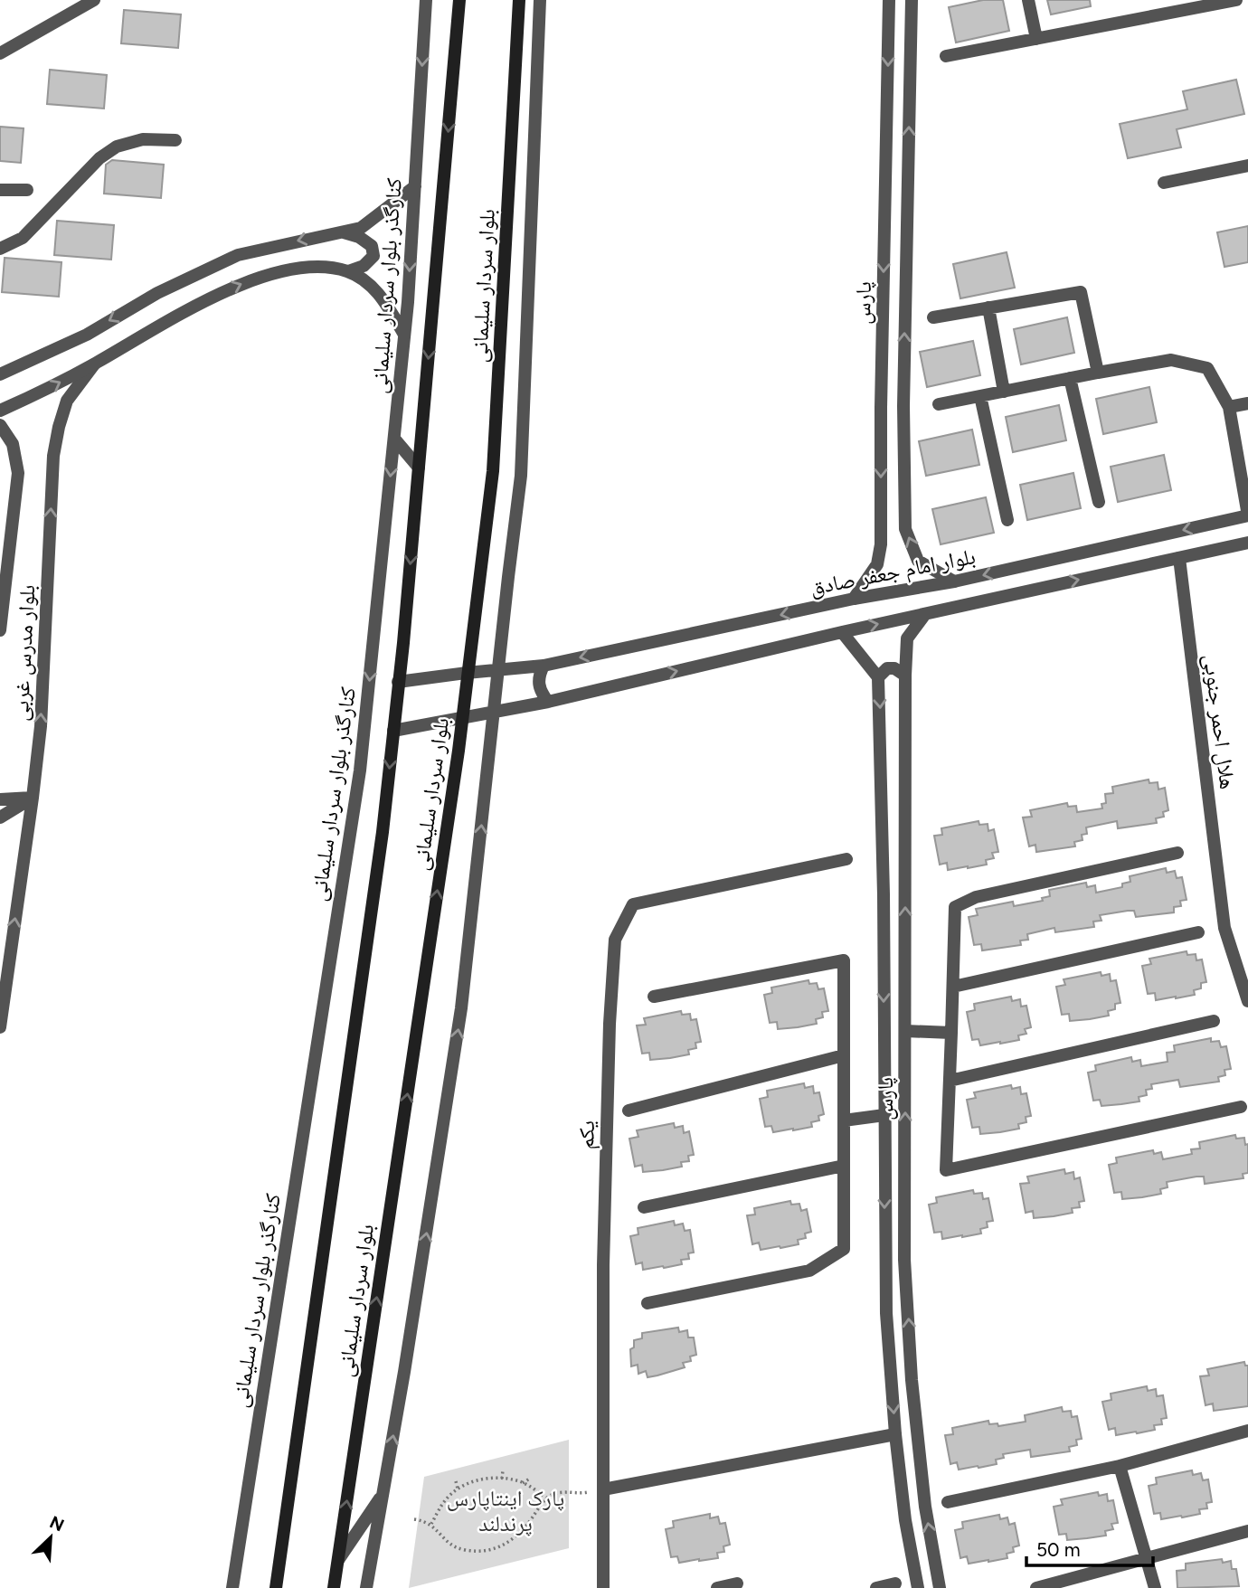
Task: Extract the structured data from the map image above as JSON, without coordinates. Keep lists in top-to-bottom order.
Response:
{
  "streets": {
    "main road": ["بلوار سردار سلیمانی"],
    "street": [
      "کنارگذر بلوار سردار سلیمانی",
      "پارس",
      "بلوار امام جعفر صادق",
      "بلوار مدرس غربی",
      "هلال احمر جنوبی",
      "یکم"
    ]
  },
  "crossings": [
    ["بلوار سردار سلیمانی", "بلوار امام جعفر صادق"],
    ["پارس", "بلوار امام جعفر صادق"],
    ["بلوار امام جعفر صادق", "هلال احمر جنوبی"]
  ],
  "one_way": ["کنارگذر بلوار سردار سلیمانی"],
  "parks": ["پارک اینتاپارس پرندلند"],
  "scale_bar": "50 m",
  "north": "top right"
}
